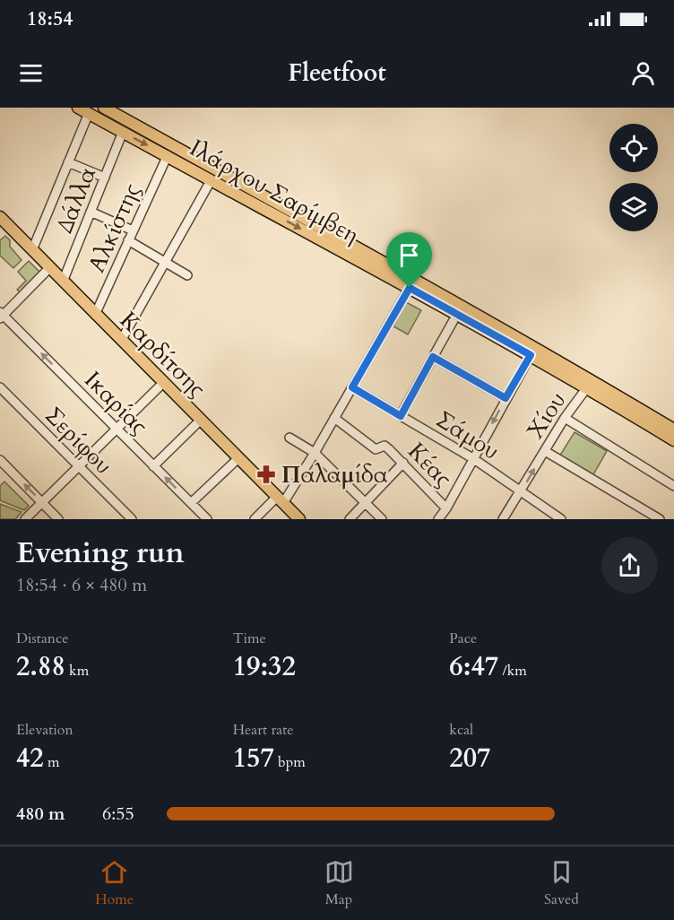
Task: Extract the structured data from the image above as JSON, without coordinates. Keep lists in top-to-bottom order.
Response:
{
  "streets": {
    "main road": ["Ιλάρχου Σαρίμβεη", "Καρδίτσης"],
    "street": [
      "Δάλλα",
      "Αλκίστης",
      "Ικαρίας",
      "Χίου",
      "Σάμου",
      "Σερίφου",
      "Κέας"
    ]
  },
  "crossings": [
    ["Ιλάρχου Σαρίμβεη", "Δάλλα"],
    ["Ιλάρχου Σαρίμβεη", "Αλκίστης"],
    ["Ιλάρχου Σαρίμβεη", "Χίου"],
    ["Δάλλα", "Καρδίτσης"],
    ["Αλκίστης", "Καρδίτσης"],
    ["Χίου", "Σάμου"]
  ],
  "one_way": ["Ικαρίας"],
  "places": {
    "pharmacy": ["Παλαμίδα"]
  },
  "page": {
    "status": "18:54",
    "header": "Fleetfoot",
    "heading": ["Evening run", "18:54 · 6 × 480 m"],
    "stats": [
      ["Distance", "2.88 km"],
      ["Time", "19:32"],
      ["Pace", "6:47 /km"],
      ["Elevation", "42 m"],
      ["Heart rate", "157 bpm"],
      ["kcal", "207"]
    ],
    "list": [
      {
        "name": "480 m",
        "note": "6:55"
      }
    ],
    "tabs": ["Home", "Map", "Saved"]
  }
}
